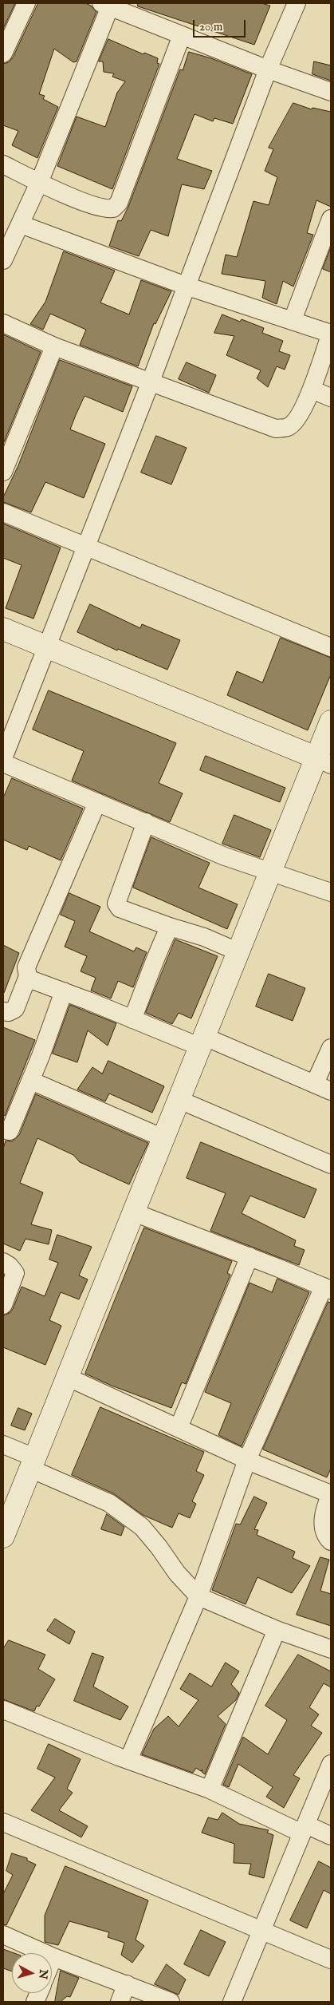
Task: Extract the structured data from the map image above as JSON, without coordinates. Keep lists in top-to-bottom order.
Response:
{
  "scale_bar": "20 m",
  "north": "right"
}
